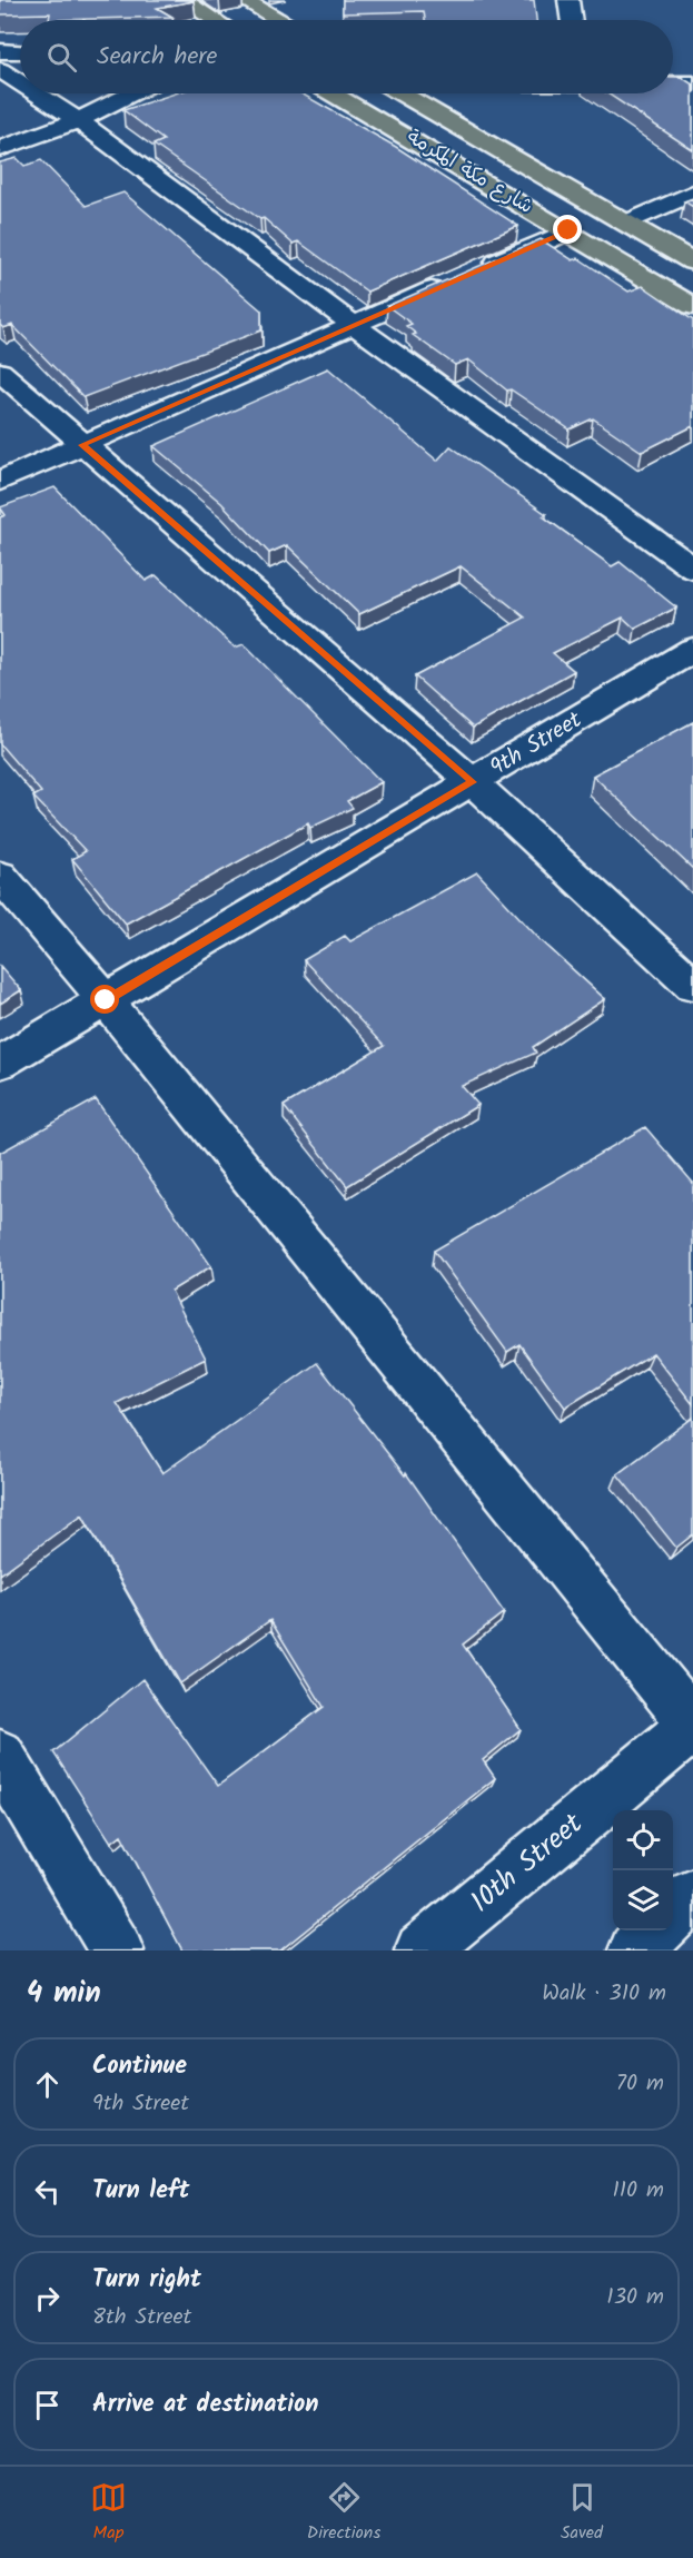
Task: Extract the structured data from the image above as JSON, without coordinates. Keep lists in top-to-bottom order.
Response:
{
  "streets": {
    "main road": ["شارع مكة المكرمة"],
    "street": ["9th Street", "10th Street"]
  },
  "page": {
    "search": "Search here",
    "heading": ["4 min", "Walk · 310 m"],
    "list": [
      ["Continue", "9th Street", "70 m"],
      ["Turn left", "110 m"],
      ["Turn right", "8th Street", "130 m"],
      "Arrive at destination"
    ],
    "nav": ["Map", "Directions", "Saved"]
  }
}
